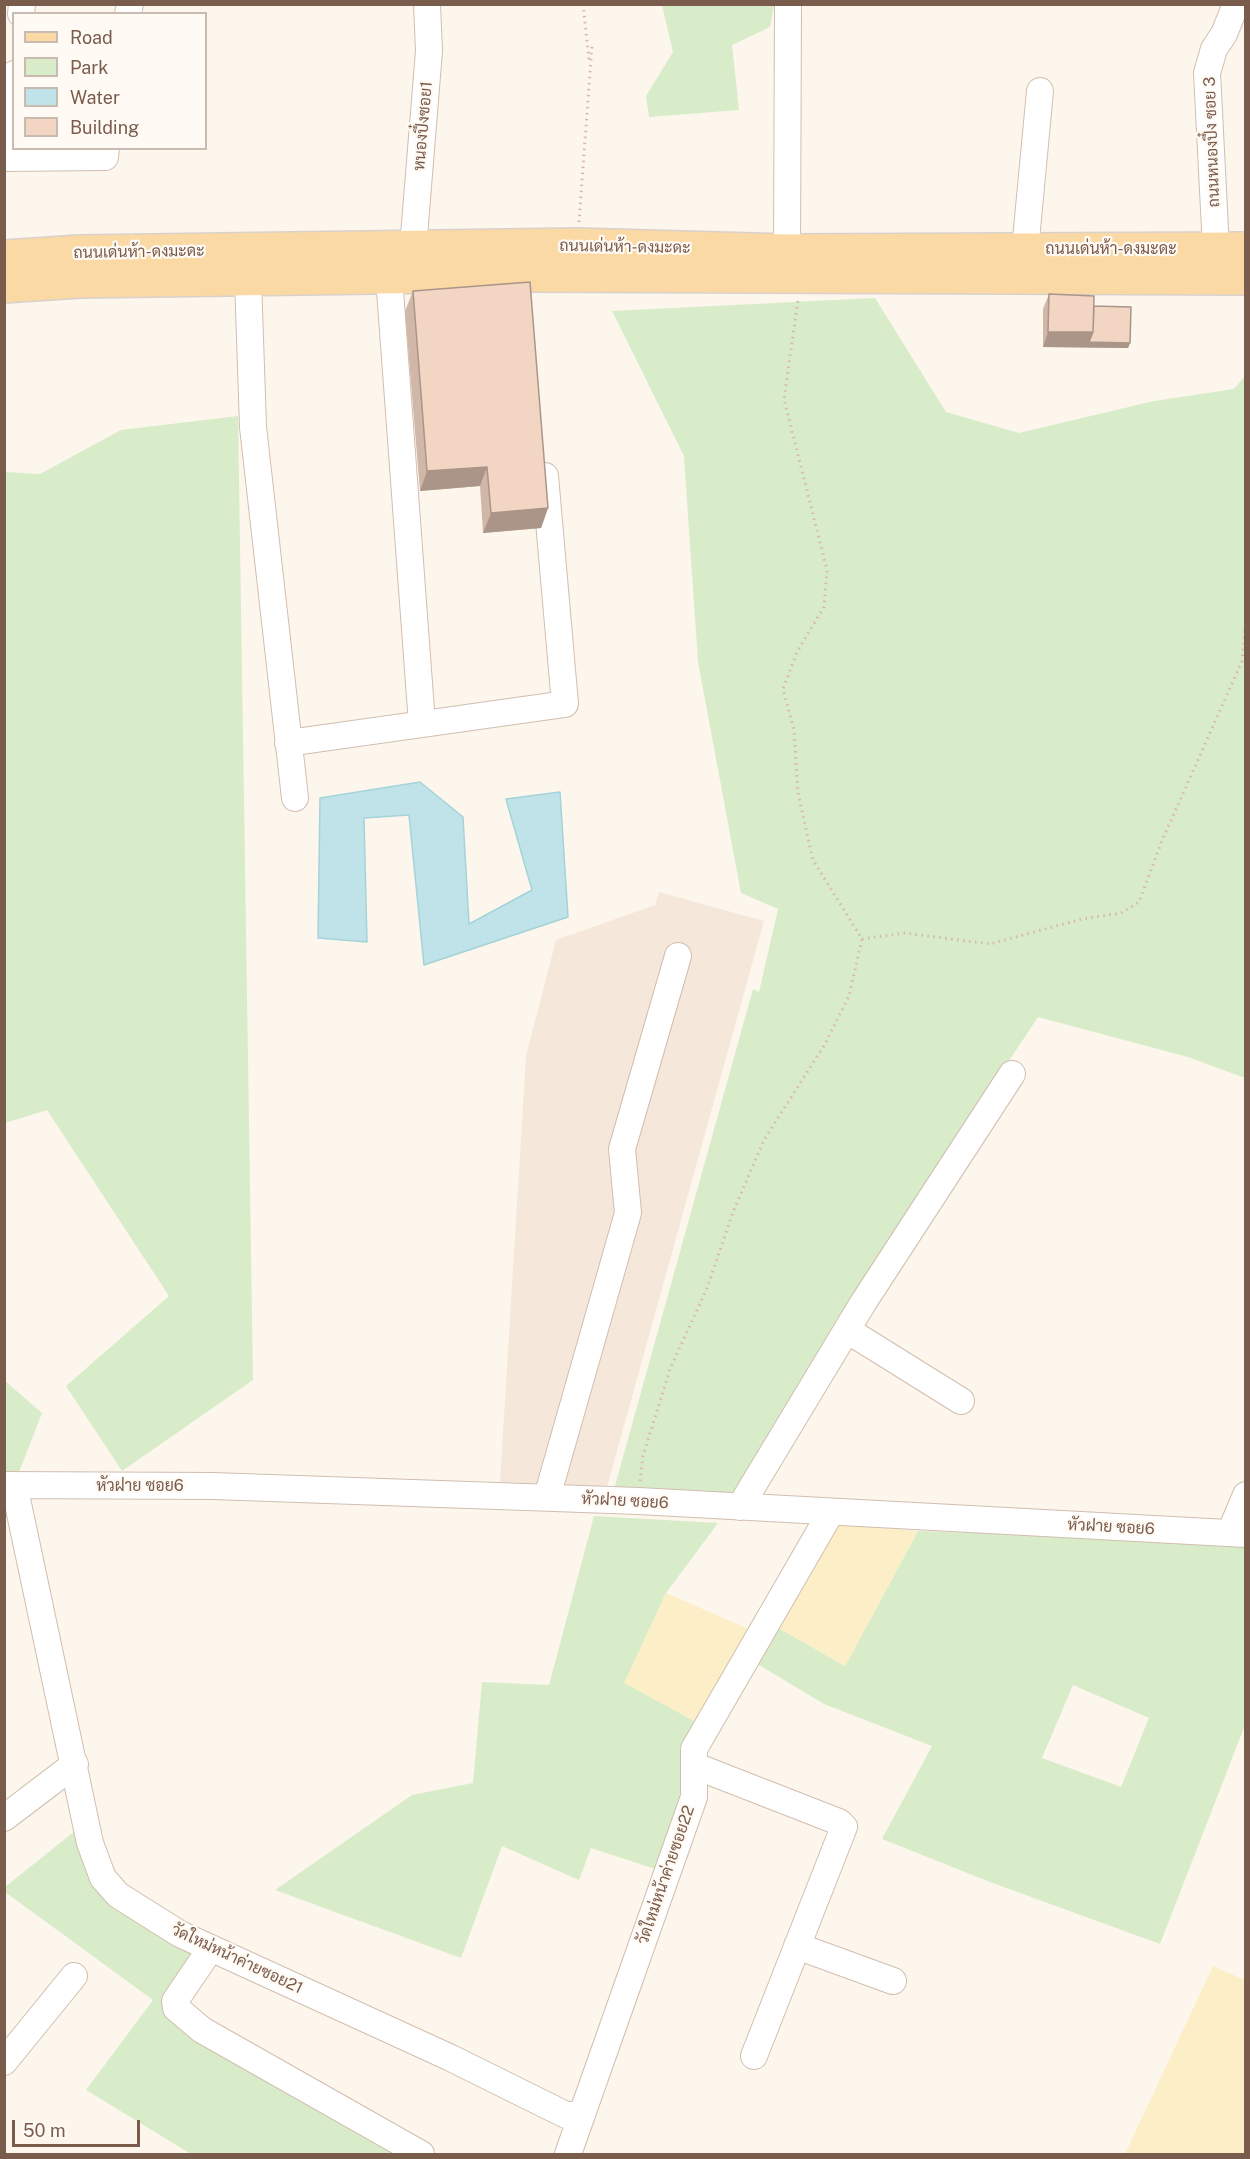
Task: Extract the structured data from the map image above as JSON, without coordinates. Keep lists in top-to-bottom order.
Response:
{
  "streets": {
    "main road": ["ถนนเด่นห้า-ดงมะดะ"],
    "street": [
      "หนองปึ๋งซอย1",
      "ถนนหนองปึ๋ง ซอย 3",
      "หัวฝาย ซอย6",
      "วัดใหม่หน้าค่ายซอย22",
      "วัดใหม่หน้าค่ายซอย21"
    ]
  },
  "crossings": [
    ["หนองปึ๋งซอย1", "ถนนเด่นห้า-ดงมะดะ"],
    ["ถนนหนองปึ๋ง ซอย 3", "ถนนเด่นห้า-ดงมะดะ"],
    ["หัวฝาย ซอย6", "วัดใหม่หน้าค่ายซอย22"],
    ["หัวฝาย ซอย6", "วัดใหม่หน้าค่ายซอย21"],
    ["วัดใหม่หน้าค่ายซอย22", "วัดใหม่หน้าค่ายซอย21"]
  ],
  "legend": [
    "Road",
    "Park",
    "Water",
    "Building"
  ],
  "scale_bar": "50 m"
}
